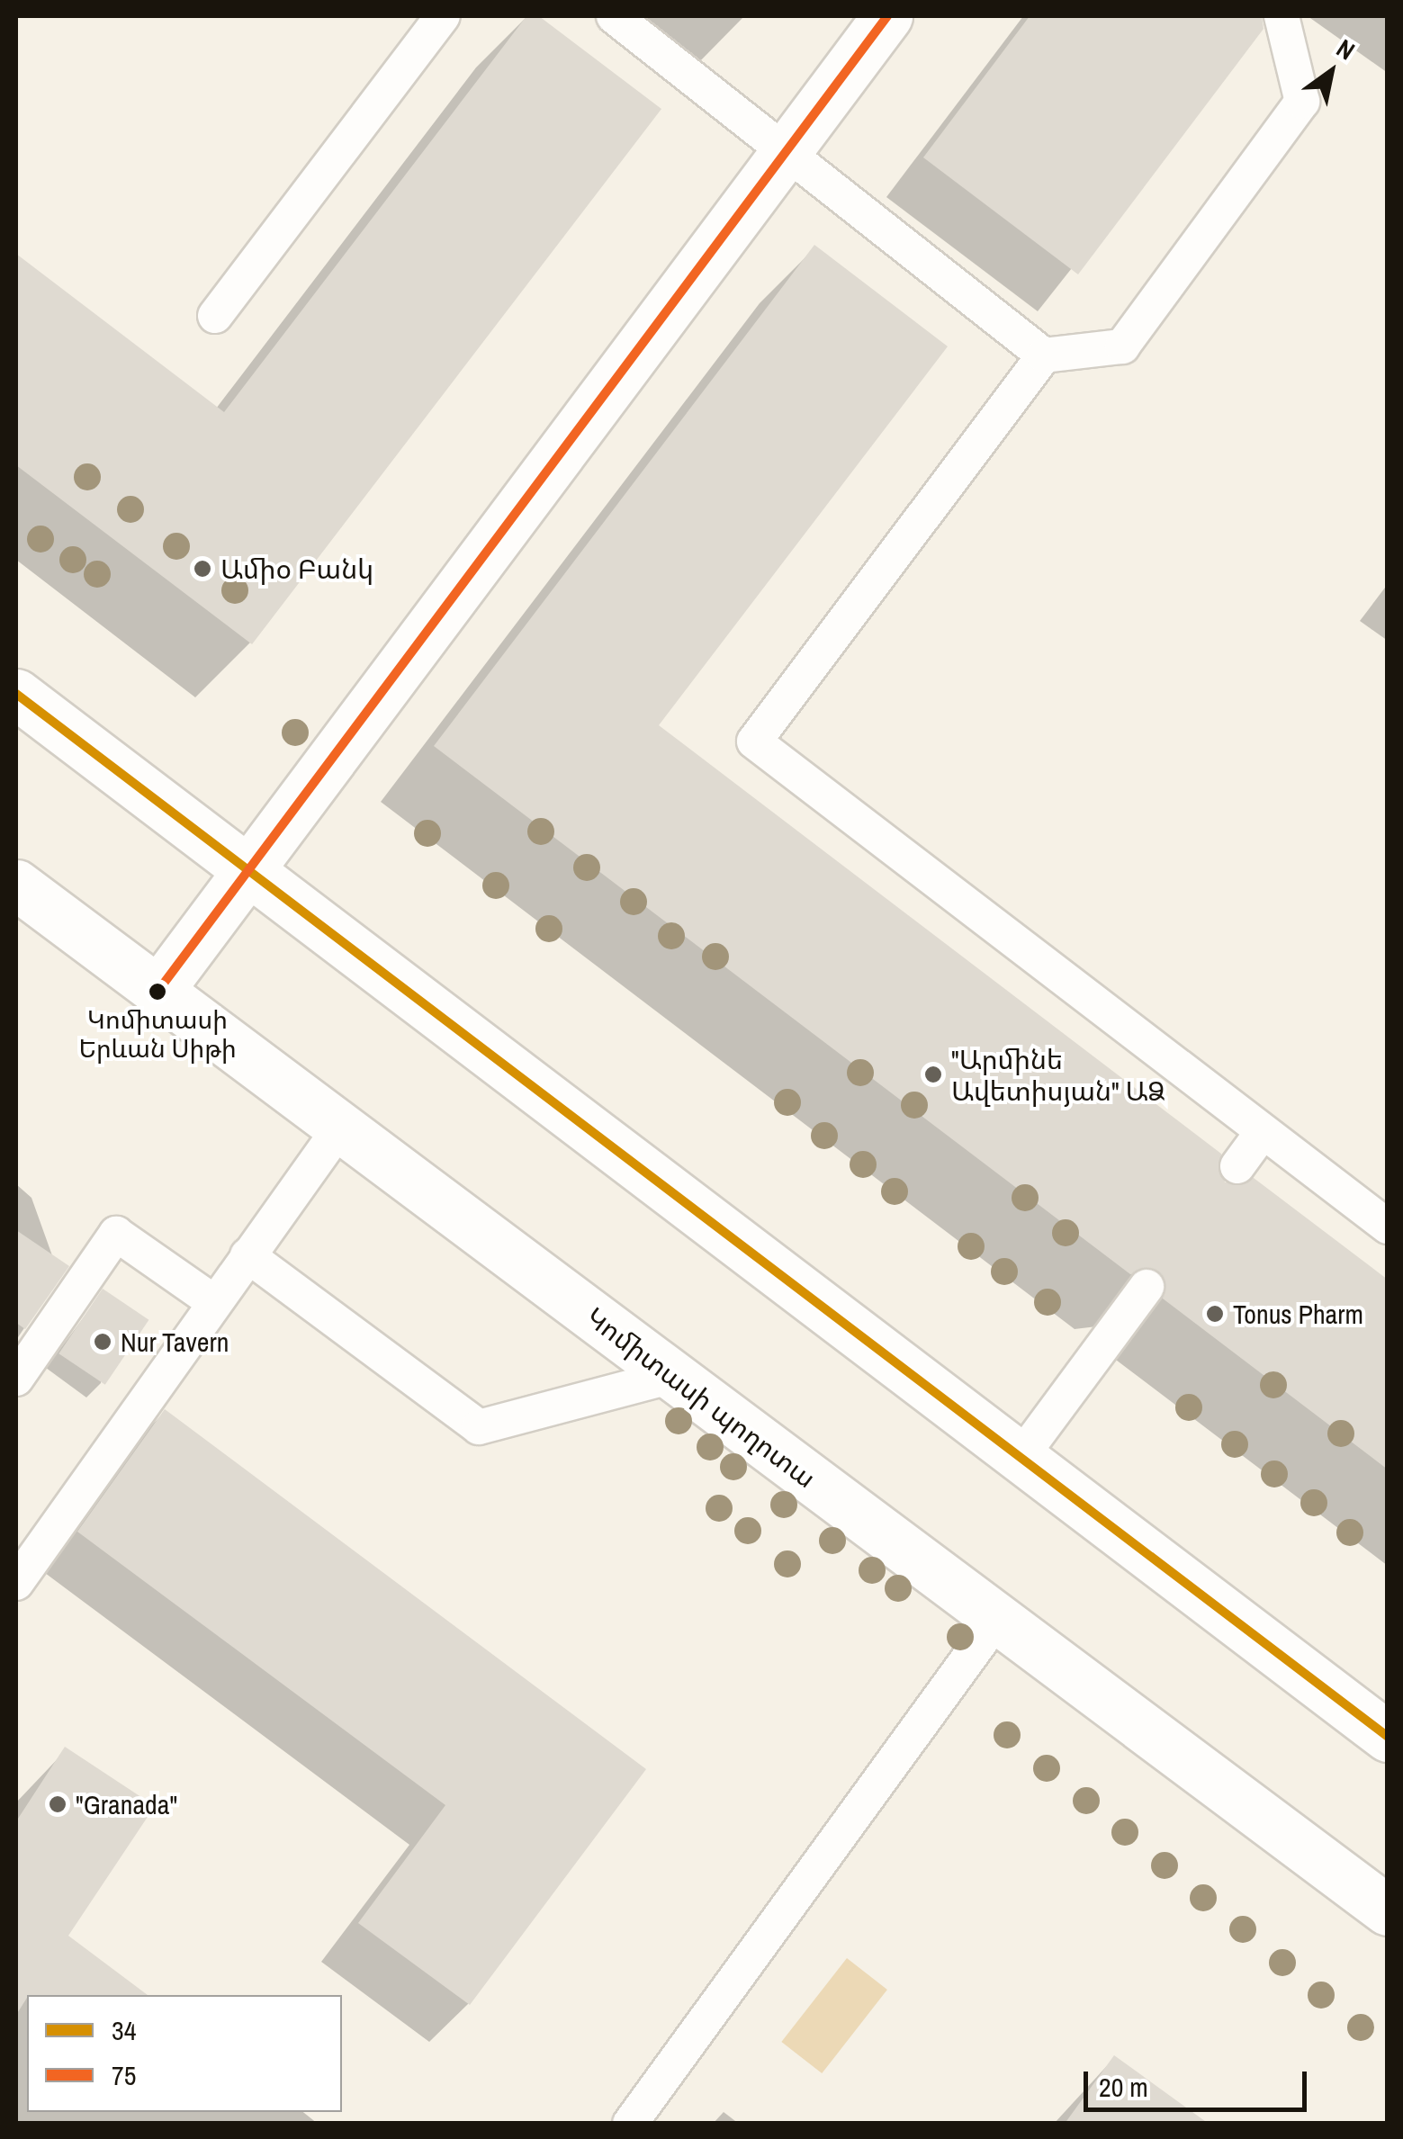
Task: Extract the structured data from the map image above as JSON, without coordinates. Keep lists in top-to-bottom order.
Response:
{
  "streets": {
    "main road": ["Կոմիտասի պողոտա"]
  },
  "places": [
    "Ամիօ Բանկ",
    "Կոմիտասի Երևան Սիթի",
    "\"Արմինե Ավետիսյան\" ԱՁ",
    "Tonus Pharm",
    "Nur Tavern",
    "\"Granada\""
  ],
  "lines": ["transit line 75", "transit line 34"],
  "legend": ["34", "75"],
  "scale_bar": "20 m",
  "north": "top right"
}
